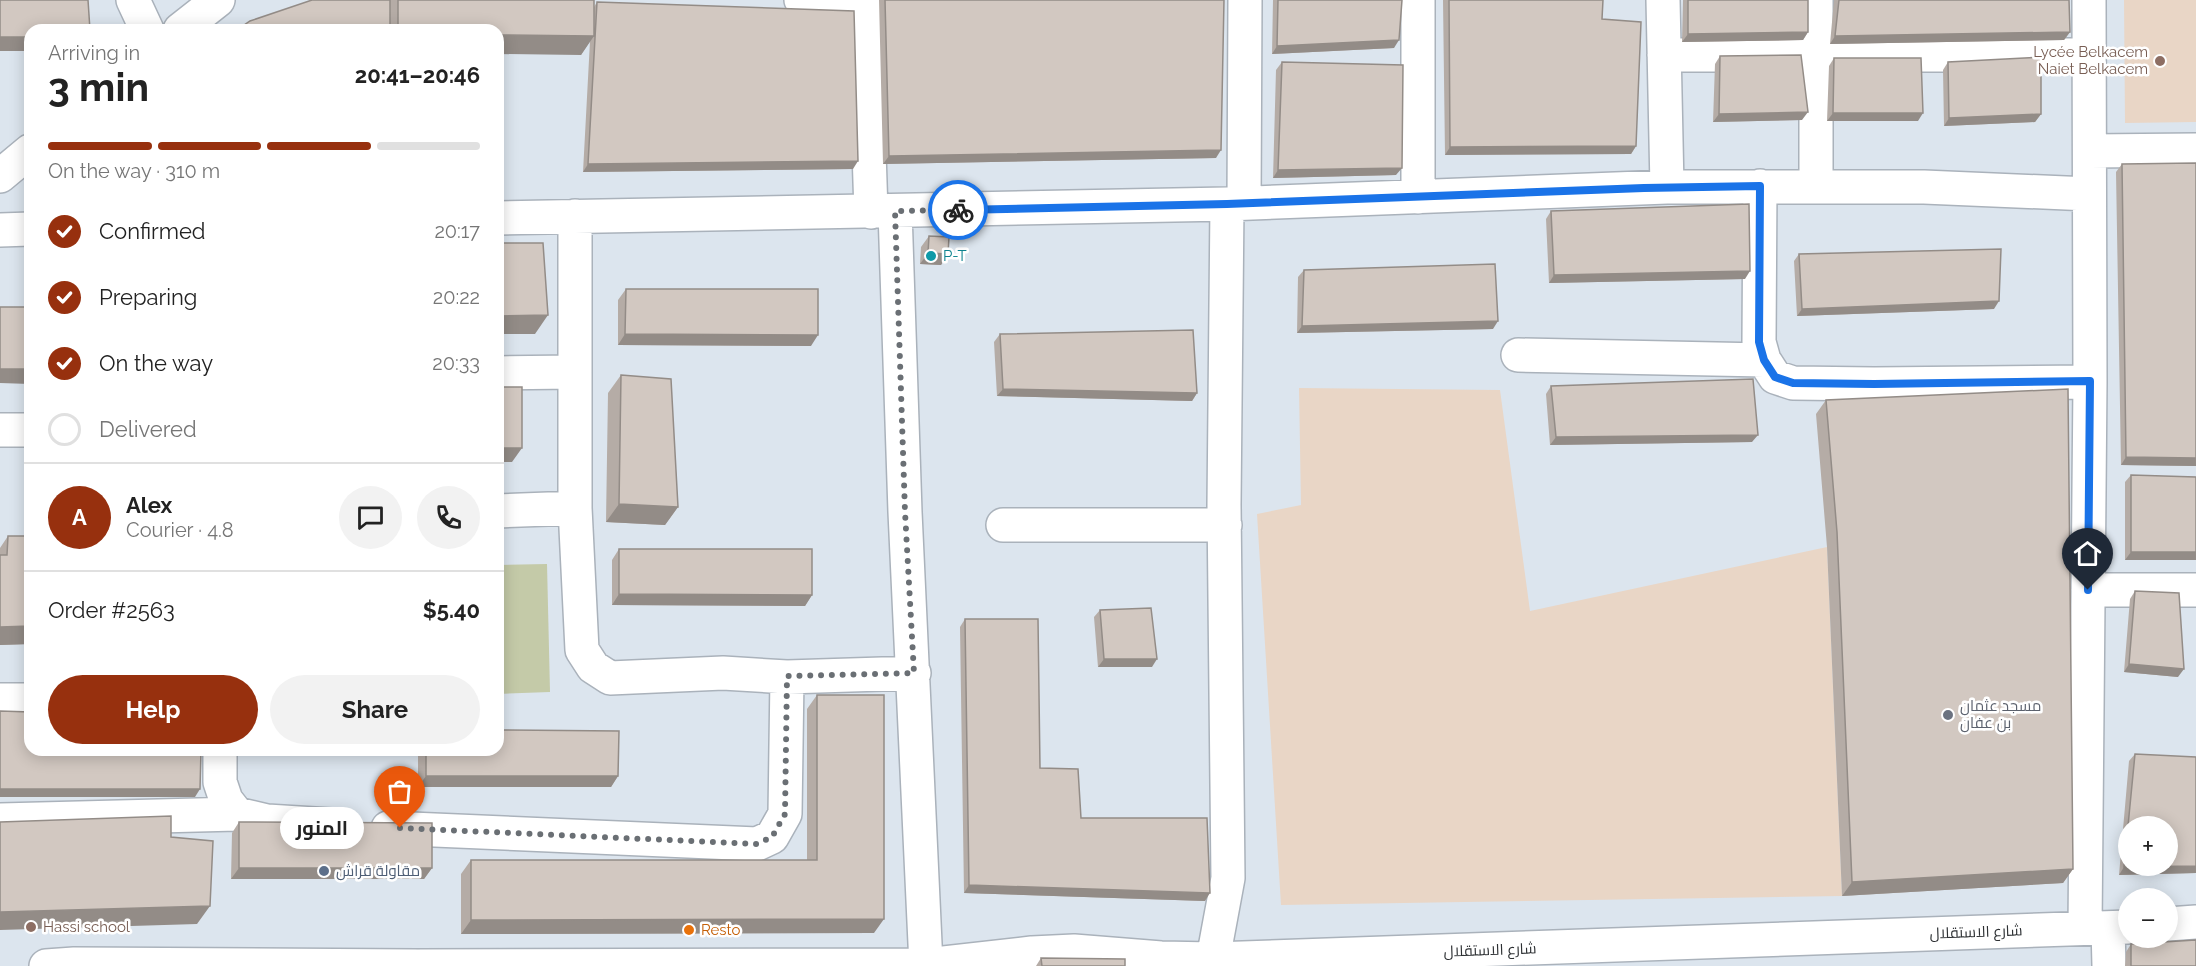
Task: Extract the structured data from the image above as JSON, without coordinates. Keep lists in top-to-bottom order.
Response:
{
  "streets": {
    "street": ["شارع الاستقلال"]
  },
  "places": [
    "Lycée Belkacem Naiet Belkacem",
    "P-T",
    "مسجد عثمان بن عفان",
    "المنور",
    "مقاولة قراش",
    "Hassi school",
    "Resto"
  ],
  "page": {
    "heading": ["3 min", "Arriving in", "20:41–20:46"],
    "panel": [
      "Alex",
      "Courier · 4.8",
      "Order #2563",
      "$5.40"
    ],
    "bar": "On the way · 310 m",
    "list": [
      ["Confirmed", "20:17"],
      ["Preparing", "20:22"],
      ["On the way", "20:33"],
      "Delivered"
    ],
    "round": "A",
    "buttons": ["Help", "Share"],
    "bubble": "المنور",
    "map_buttons": ["+", "−"]
  }
}
